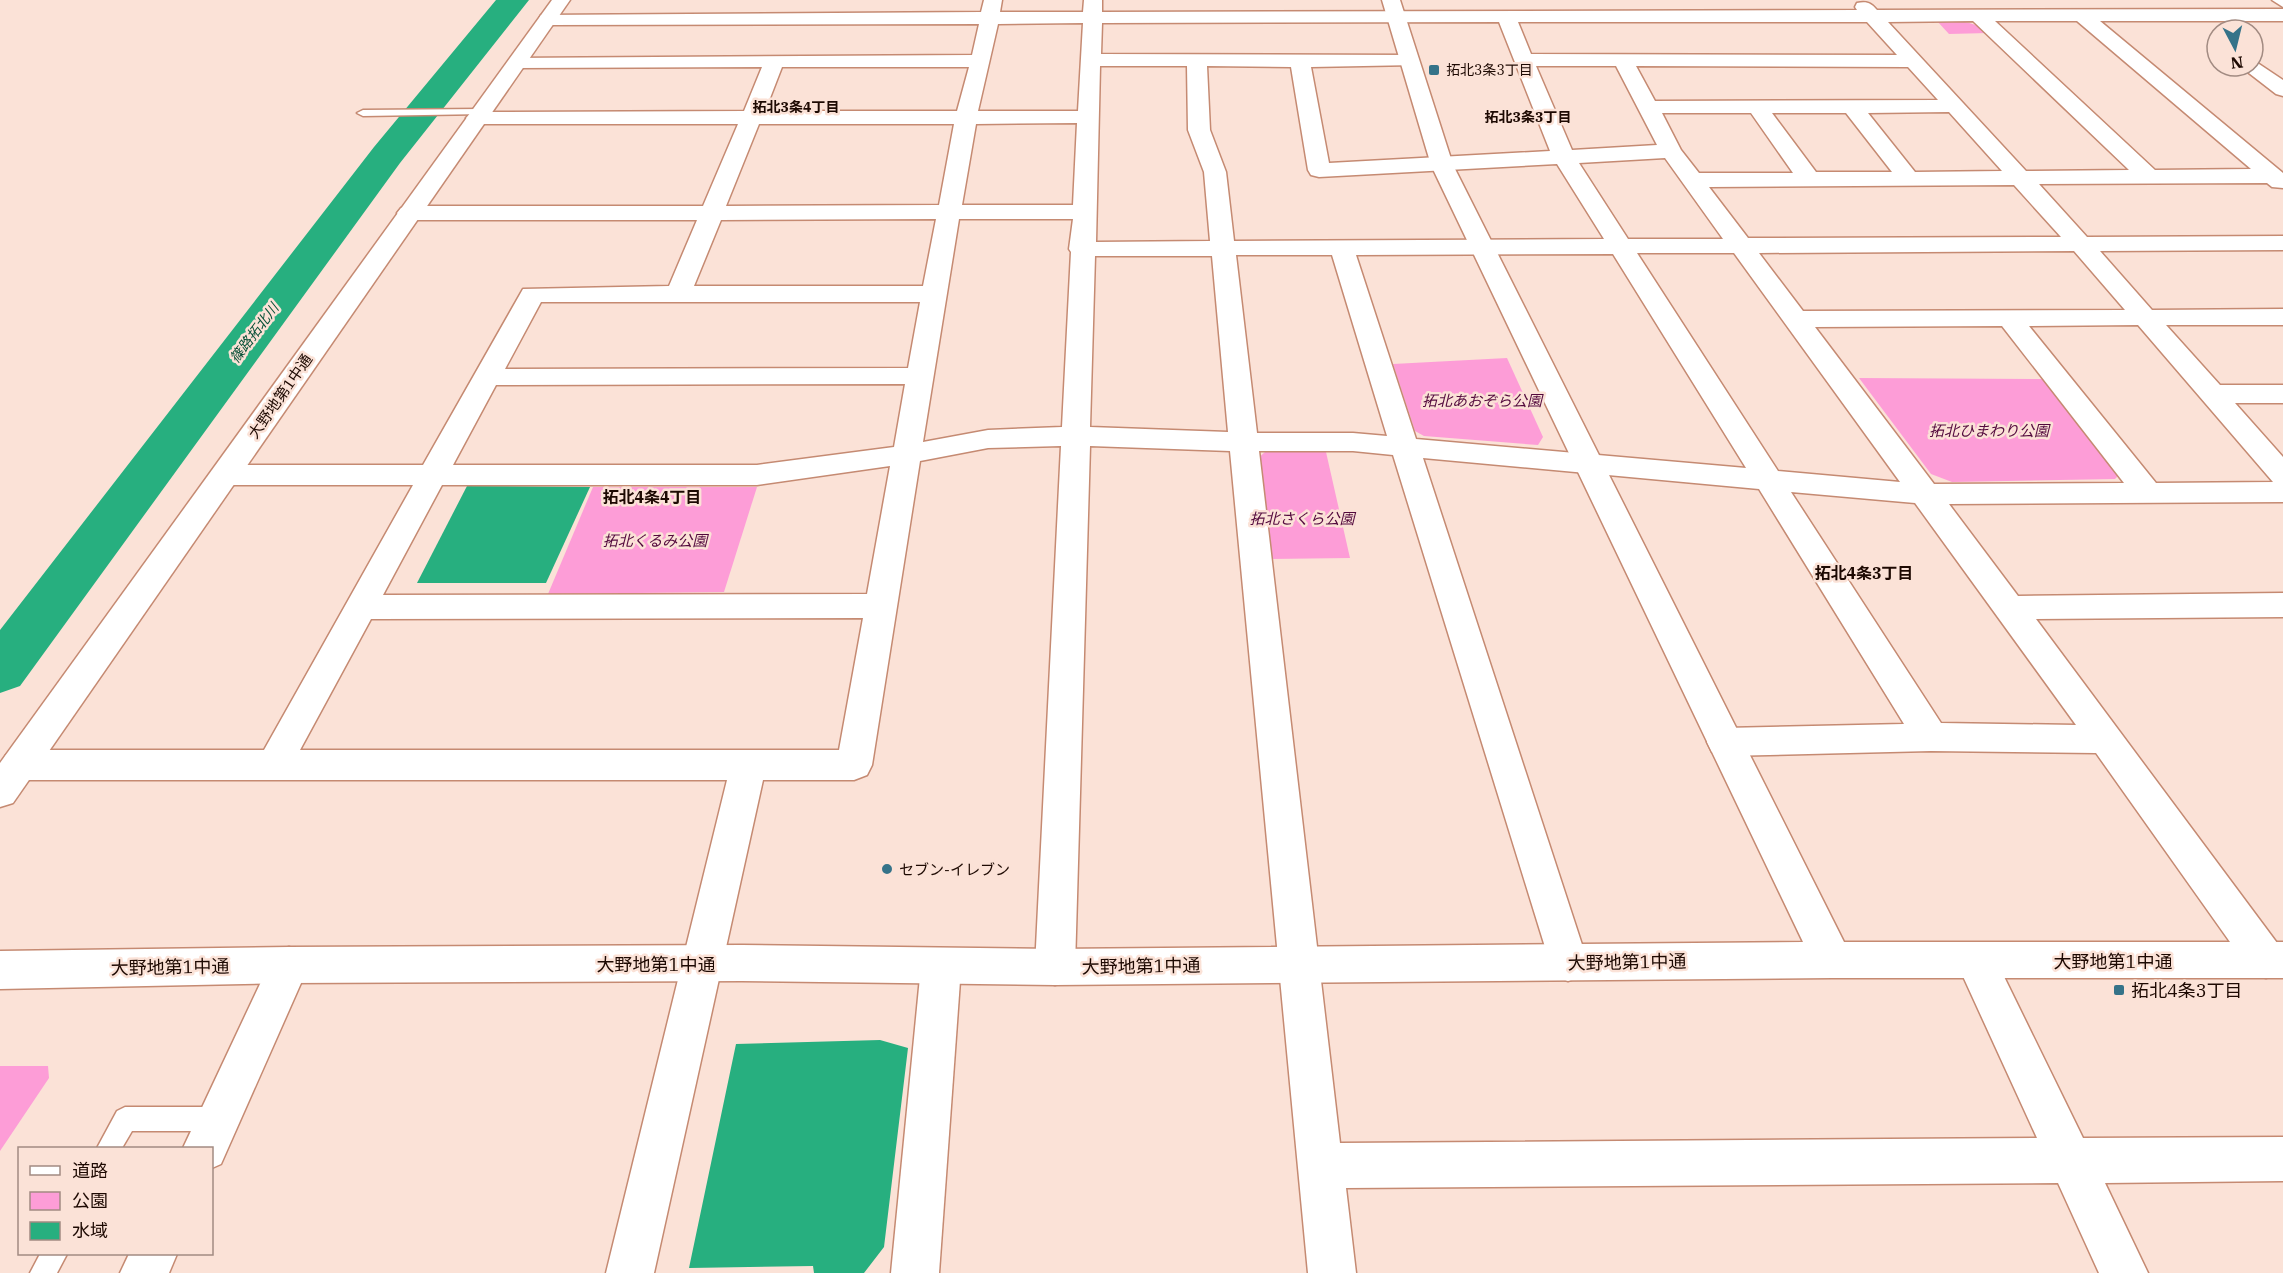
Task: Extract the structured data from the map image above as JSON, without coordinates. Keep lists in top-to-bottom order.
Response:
{
  "streets": {
    "street": ["大野地第1中通"]
  },
  "districts": [
    "拓北3条4丁目",
    "拓北3条3丁目",
    "拓北4条4丁目",
    "拓北4条3丁目"
  ],
  "water": ["篠路拓北川"],
  "parks": [
    "拓北あおぞら公園",
    "拓北ひまわり公園",
    "拓北さくら公園",
    "拓北くるみ公園"
  ],
  "places": {
    "transit": ["拓北3条3丁目", "拓北4条3丁目"],
    "other": ["セブン-イレブン"]
  },
  "legend": ["道路", "公園", "水域"],
  "north": "bottom"
}
